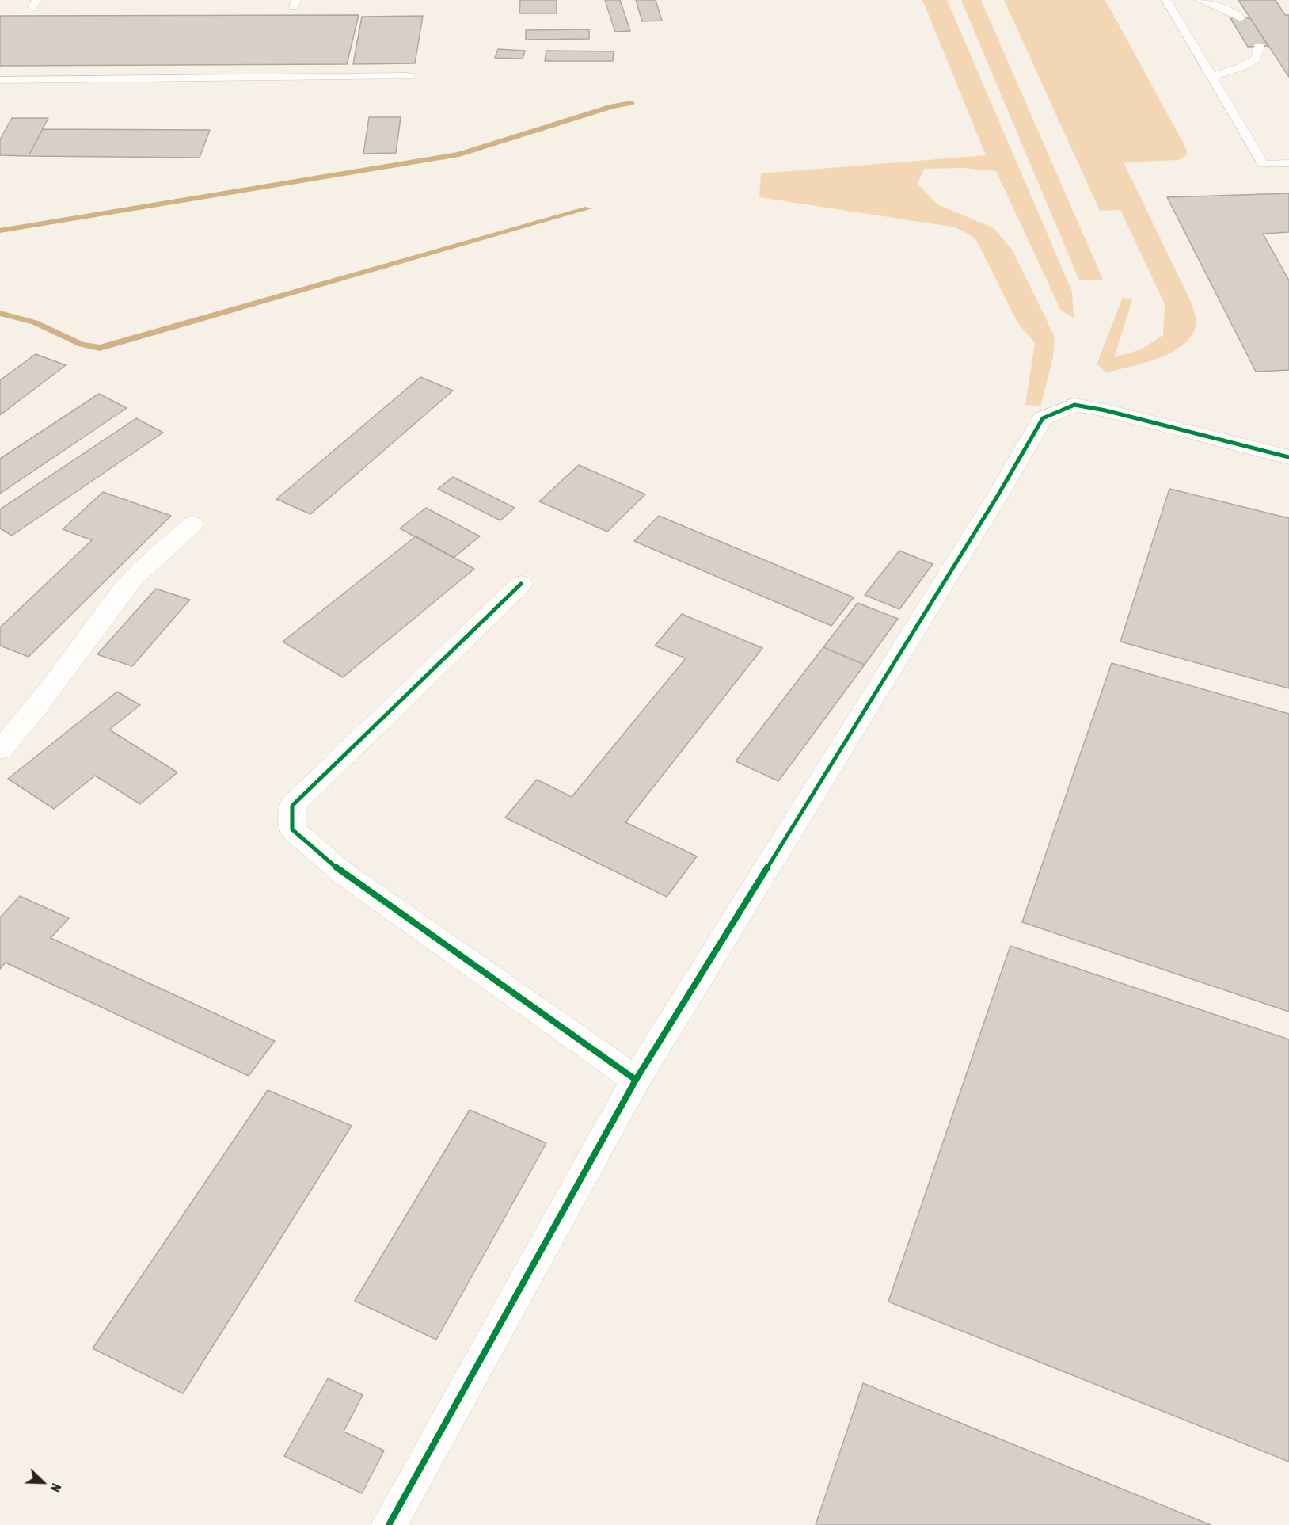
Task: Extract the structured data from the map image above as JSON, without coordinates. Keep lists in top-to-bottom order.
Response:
{
  "north": "bottom right"
}
